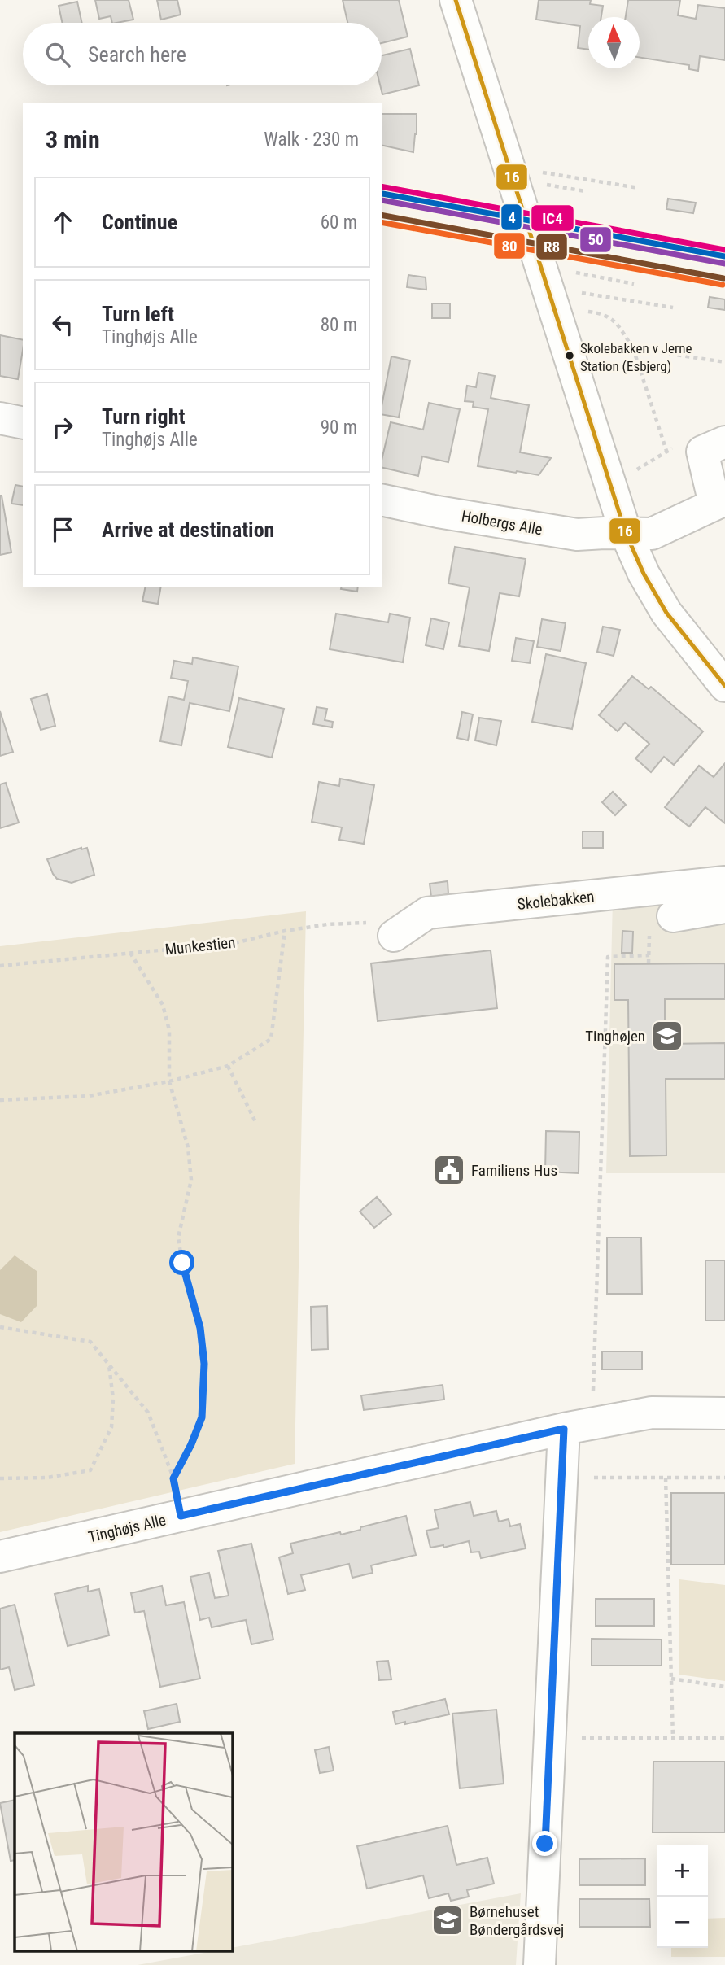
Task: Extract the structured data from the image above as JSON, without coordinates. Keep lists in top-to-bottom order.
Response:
{
  "streets": {
    "street": ["Holbergs Alle", "Skolebakken", "Tinghøjs Alle"],
    "path": ["Munkestien"]
  },
  "crossings": [
    ["Skolebakken", "Munkestien"]
  ],
  "places": {
    "other": ["Skolebakken v Jerne Station (Esbjerg)"],
    "school or university": ["Tinghøjen", "Børnehuset Bøndergårdsvej"],
    "public building": ["Familiens Hus"]
  },
  "lines": [
    "transit line 16",
    "transit line IC4",
    "transit line 4",
    "transit line 50",
    "transit line R8",
    "rail line 80"
  ],
  "north": "top",
  "page": {
    "search": "Search here",
    "heading": ["3 min", "Walk · 230 m"],
    "list": [
      ["Continue", "60 m"],
      ["Turn left", "Tinghøjs Alle", "80 m"],
      ["Turn right", "Tinghøjs Alle", "90 m"],
      "Arrive at destination"
    ],
    "map_buttons": ["+", "−"]
  }
}
